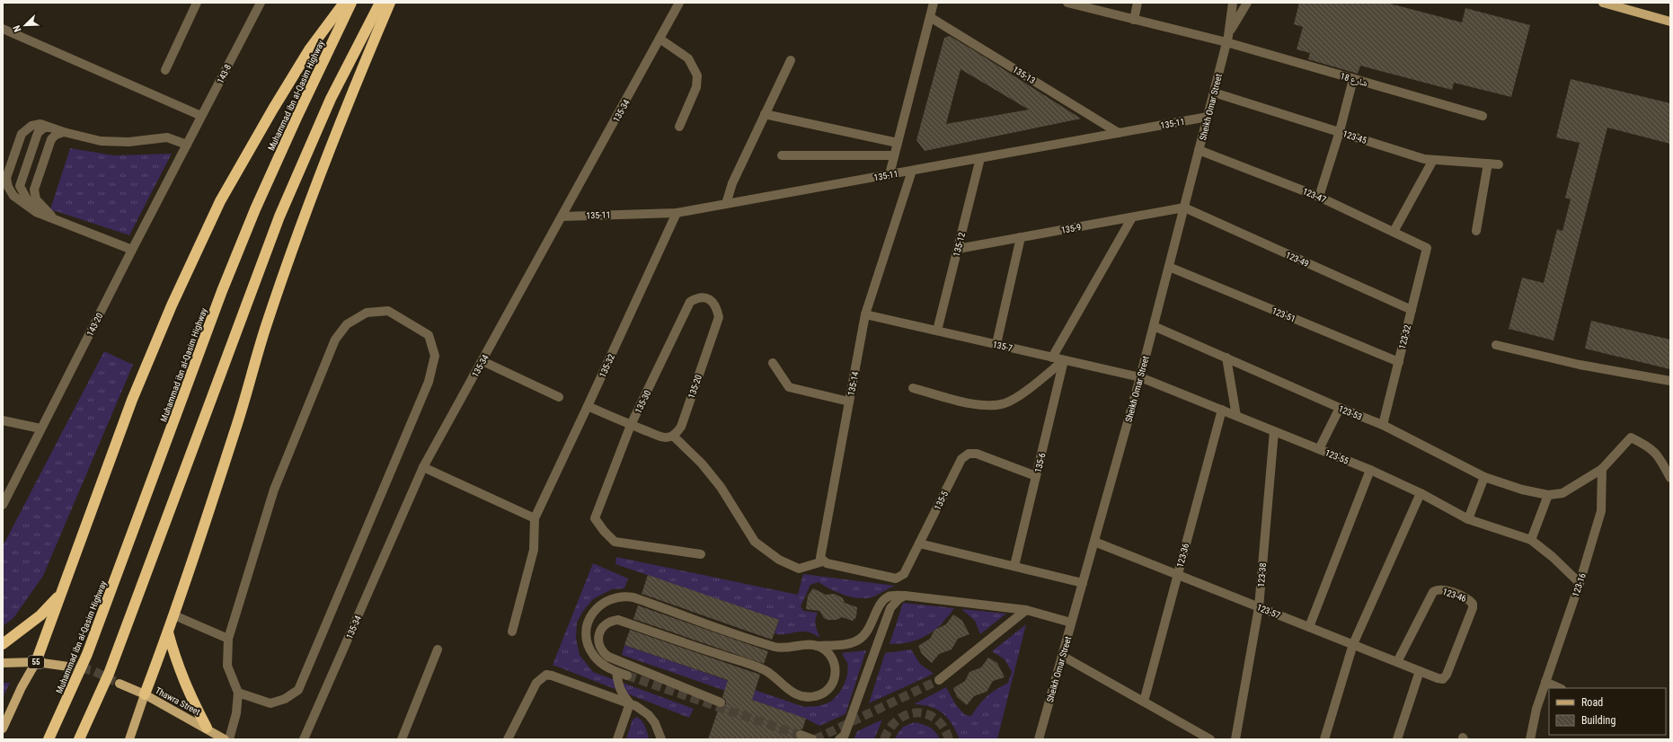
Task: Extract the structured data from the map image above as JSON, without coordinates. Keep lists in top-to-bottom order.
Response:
{
  "streets": {
    "highway": ["Muhammad ibn al-Qasim Highway"],
    "main road": ["55", "Thawra Street"],
    "street": [
      "143-8",
      "135-13",
      "شارع 18",
      "Sheikh Omar Street",
      "135-34",
      "135-11",
      "123-45",
      "123-47",
      "135-9",
      "135-12",
      "123-49",
      "123-51",
      "143-20",
      "123-32",
      "135-7",
      "135-32",
      "135-14",
      "135-20",
      "135-30",
      "123-53",
      "123-55",
      "135-6",
      "135-5",
      "123-36",
      "123-38",
      "123-16",
      "123-46",
      "123-57"
    ]
  },
  "crossings": [
    ["143-8", "143-20"],
    ["135-13", "135-11"],
    ["شارع 18", "Sheikh Omar Street"],
    ["Sheikh Omar Street", "135-11"],
    ["Sheikh Omar Street", "123-45"],
    ["Sheikh Omar Street", "123-47"],
    ["Sheikh Omar Street", "135-9"],
    ["Sheikh Omar Street", "123-49"],
    ["Sheikh Omar Street", "123-51"],
    ["Sheikh Omar Street", "135-7"],
    ["Sheikh Omar Street", "123-53"],
    ["Sheikh Omar Street", "123-55"],
    ["Sheikh Omar Street", "123-57"],
    ["135-34", "135-11"],
    ["135-11", "135-12"],
    ["135-11", "135-32"],
    ["135-11", "135-14"],
    ["123-47", "123-32"],
    ["135-9", "135-12"],
    ["135-9", "123-49"],
    ["135-12", "135-7"],
    ["123-49", "123-32"],
    ["123-51", "123-32"],
    ["123-32", "123-53"],
    ["135-7", "135-14"],
    ["135-7", "123-55"],
    ["135-7", "135-6"],
    ["135-14", "135-5"],
    ["135-20", "135-30"],
    ["123-55", "123-36"],
    ["123-55", "123-38"],
    ["135-6", "135-5"],
    ["123-36", "123-57"],
    ["123-38", "123-57"],
    ["123-46", "123-57"]
  ],
  "legend": ["Road", "Building"],
  "north": "bottom left"
}
